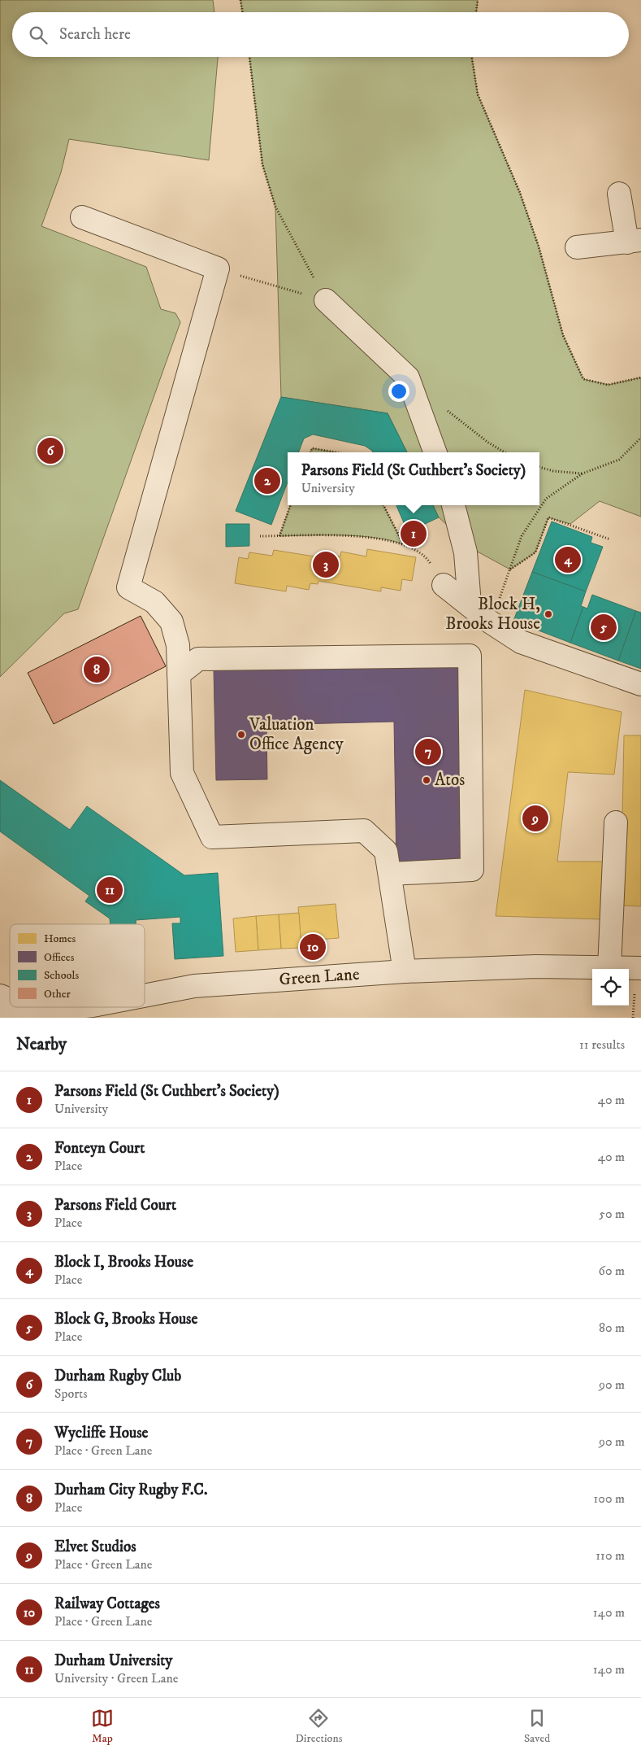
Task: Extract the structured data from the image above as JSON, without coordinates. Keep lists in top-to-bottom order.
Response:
{
  "streets": {
    "street": ["Green Lane"]
  },
  "places": ["Block H, Brooks House", "Valuation Office Agency", "Atos"],
  "legend": [
    "Homes",
    "Offices",
    "Schools",
    "Other"
  ],
  "page": {
    "search": "Search here",
    "pins": [
      "6",
      "2",
      "1",
      "4",
      "3",
      "5",
      "8",
      "7",
      "9",
      "11",
      "10"
    ],
    "popup": ["Parsons Field (St Cuthbert's Society)", "University"],
    "heading": ["Nearby", "11 results"],
    "list": [
      {
        "mark": "1",
        "name": "Parsons Field (St Cuthbert's Society)",
        "note": "University",
        "value": "40 m"
      },
      {
        "mark": "2",
        "name": "Fonteyn Court",
        "note": "Place",
        "value": "40 m"
      },
      {
        "mark": "3",
        "name": "Parsons Field Court",
        "note": "Place",
        "value": "50 m"
      },
      {
        "mark": "4",
        "name": "Block I, Brooks House",
        "note": "Place",
        "value": "60 m"
      },
      {
        "mark": "5",
        "name": "Block G, Brooks House",
        "note": "Place",
        "value": "80 m"
      },
      {
        "mark": "6",
        "name": "Durham Rugby Club",
        "note": "Sports",
        "value": "90 m"
      },
      {
        "mark": "7",
        "name": "Wycliffe House",
        "note": "Place · Green Lane",
        "value": "90 m"
      },
      {
        "mark": "8",
        "name": "Durham City Rugby F.C.",
        "note": "Place",
        "value": "100 m"
      },
      {
        "mark": "9",
        "name": "Elvet Studios",
        "note": "Place · Green Lane",
        "value": "110 m"
      },
      {
        "mark": "10",
        "name": "Railway Cottages",
        "note": "Place · Green Lane",
        "value": "140 m"
      },
      {
        "mark": "11",
        "name": "Durham University",
        "note": "University · Green Lane",
        "value": "140 m"
      }
    ],
    "nav": ["Map", "Directions", "Saved"]
  }
}
